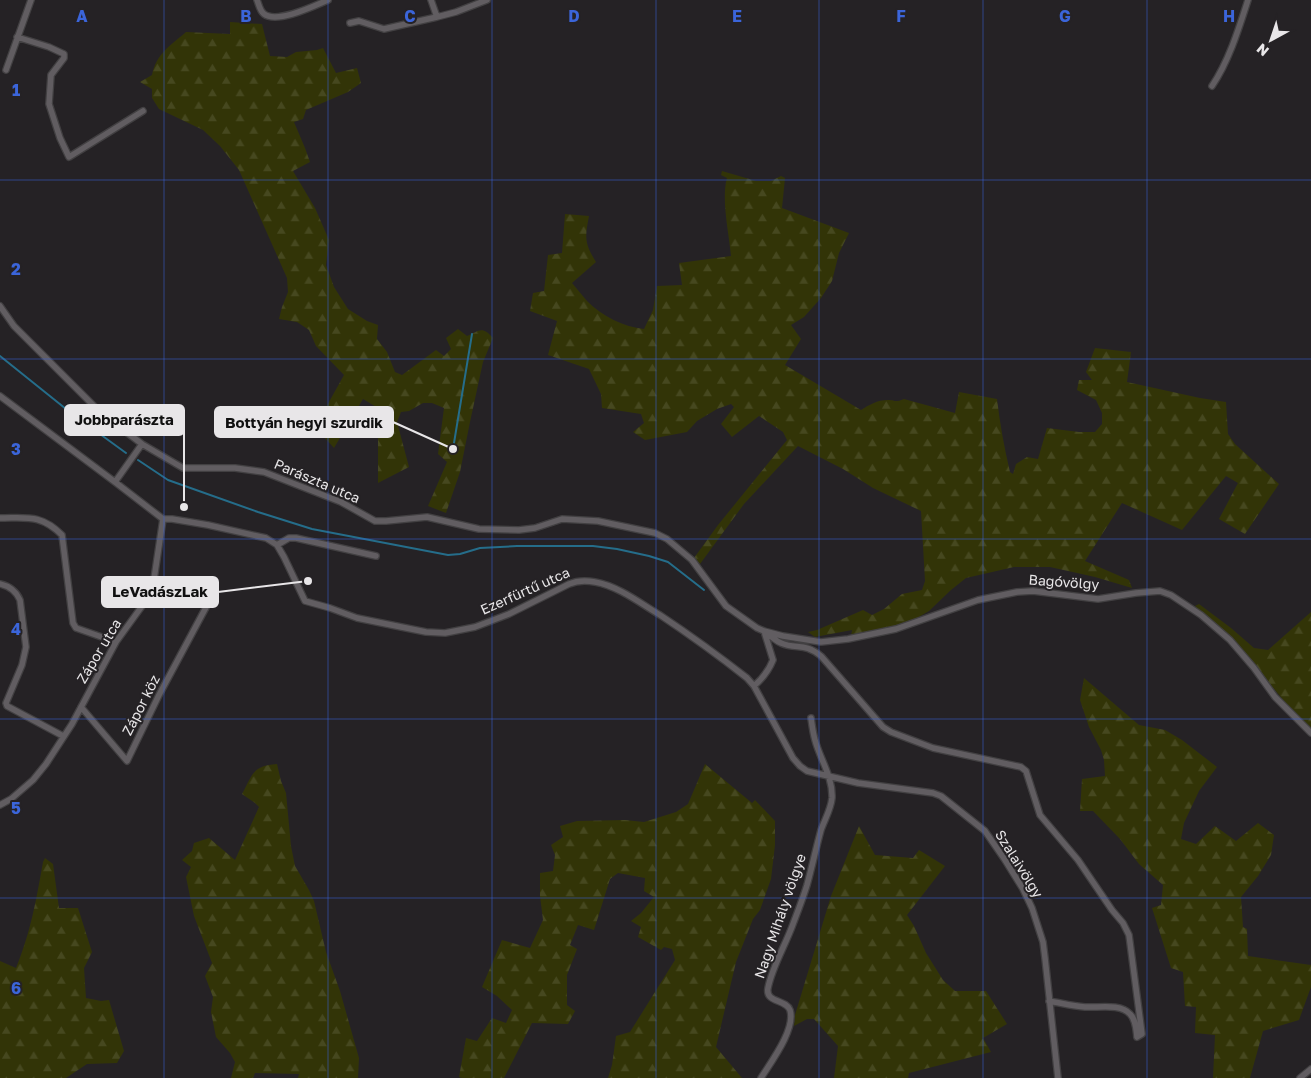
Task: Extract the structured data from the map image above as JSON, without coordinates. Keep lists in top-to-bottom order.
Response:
{
  "streets": {
    "street": [
      "Parászta utca",
      "Bagóvölgy",
      "Ezerfürtű utca",
      "Zápor utca",
      "Zápor köz",
      "Szalaivölgy",
      "Nagy Mihály völgye"
    ]
  },
  "crossings": [
    ["Parászta utca", "Bagóvölgy"],
    ["Ezerfürtű utca", "Szalaivölgy"],
    ["Ezerfürtű utca", "Nagy Mihály völgye"],
    ["Zápor utca", "Zápor köz"],
    ["Szalaivölgy", "Nagy Mihály völgye"]
  ],
  "places": ["Bottyán hegyi szurdik", "Jobbparászta", "LeVadászLak"],
  "north": "bottom left",
  "grid": {
    "columns": [
      "A",
      "B",
      "C",
      "D",
      "E",
      "F",
      "G",
      "H"
    ],
    "rows": [
      "1",
      "2",
      "3",
      "4",
      "5",
      "6"
    ]
  }
}
